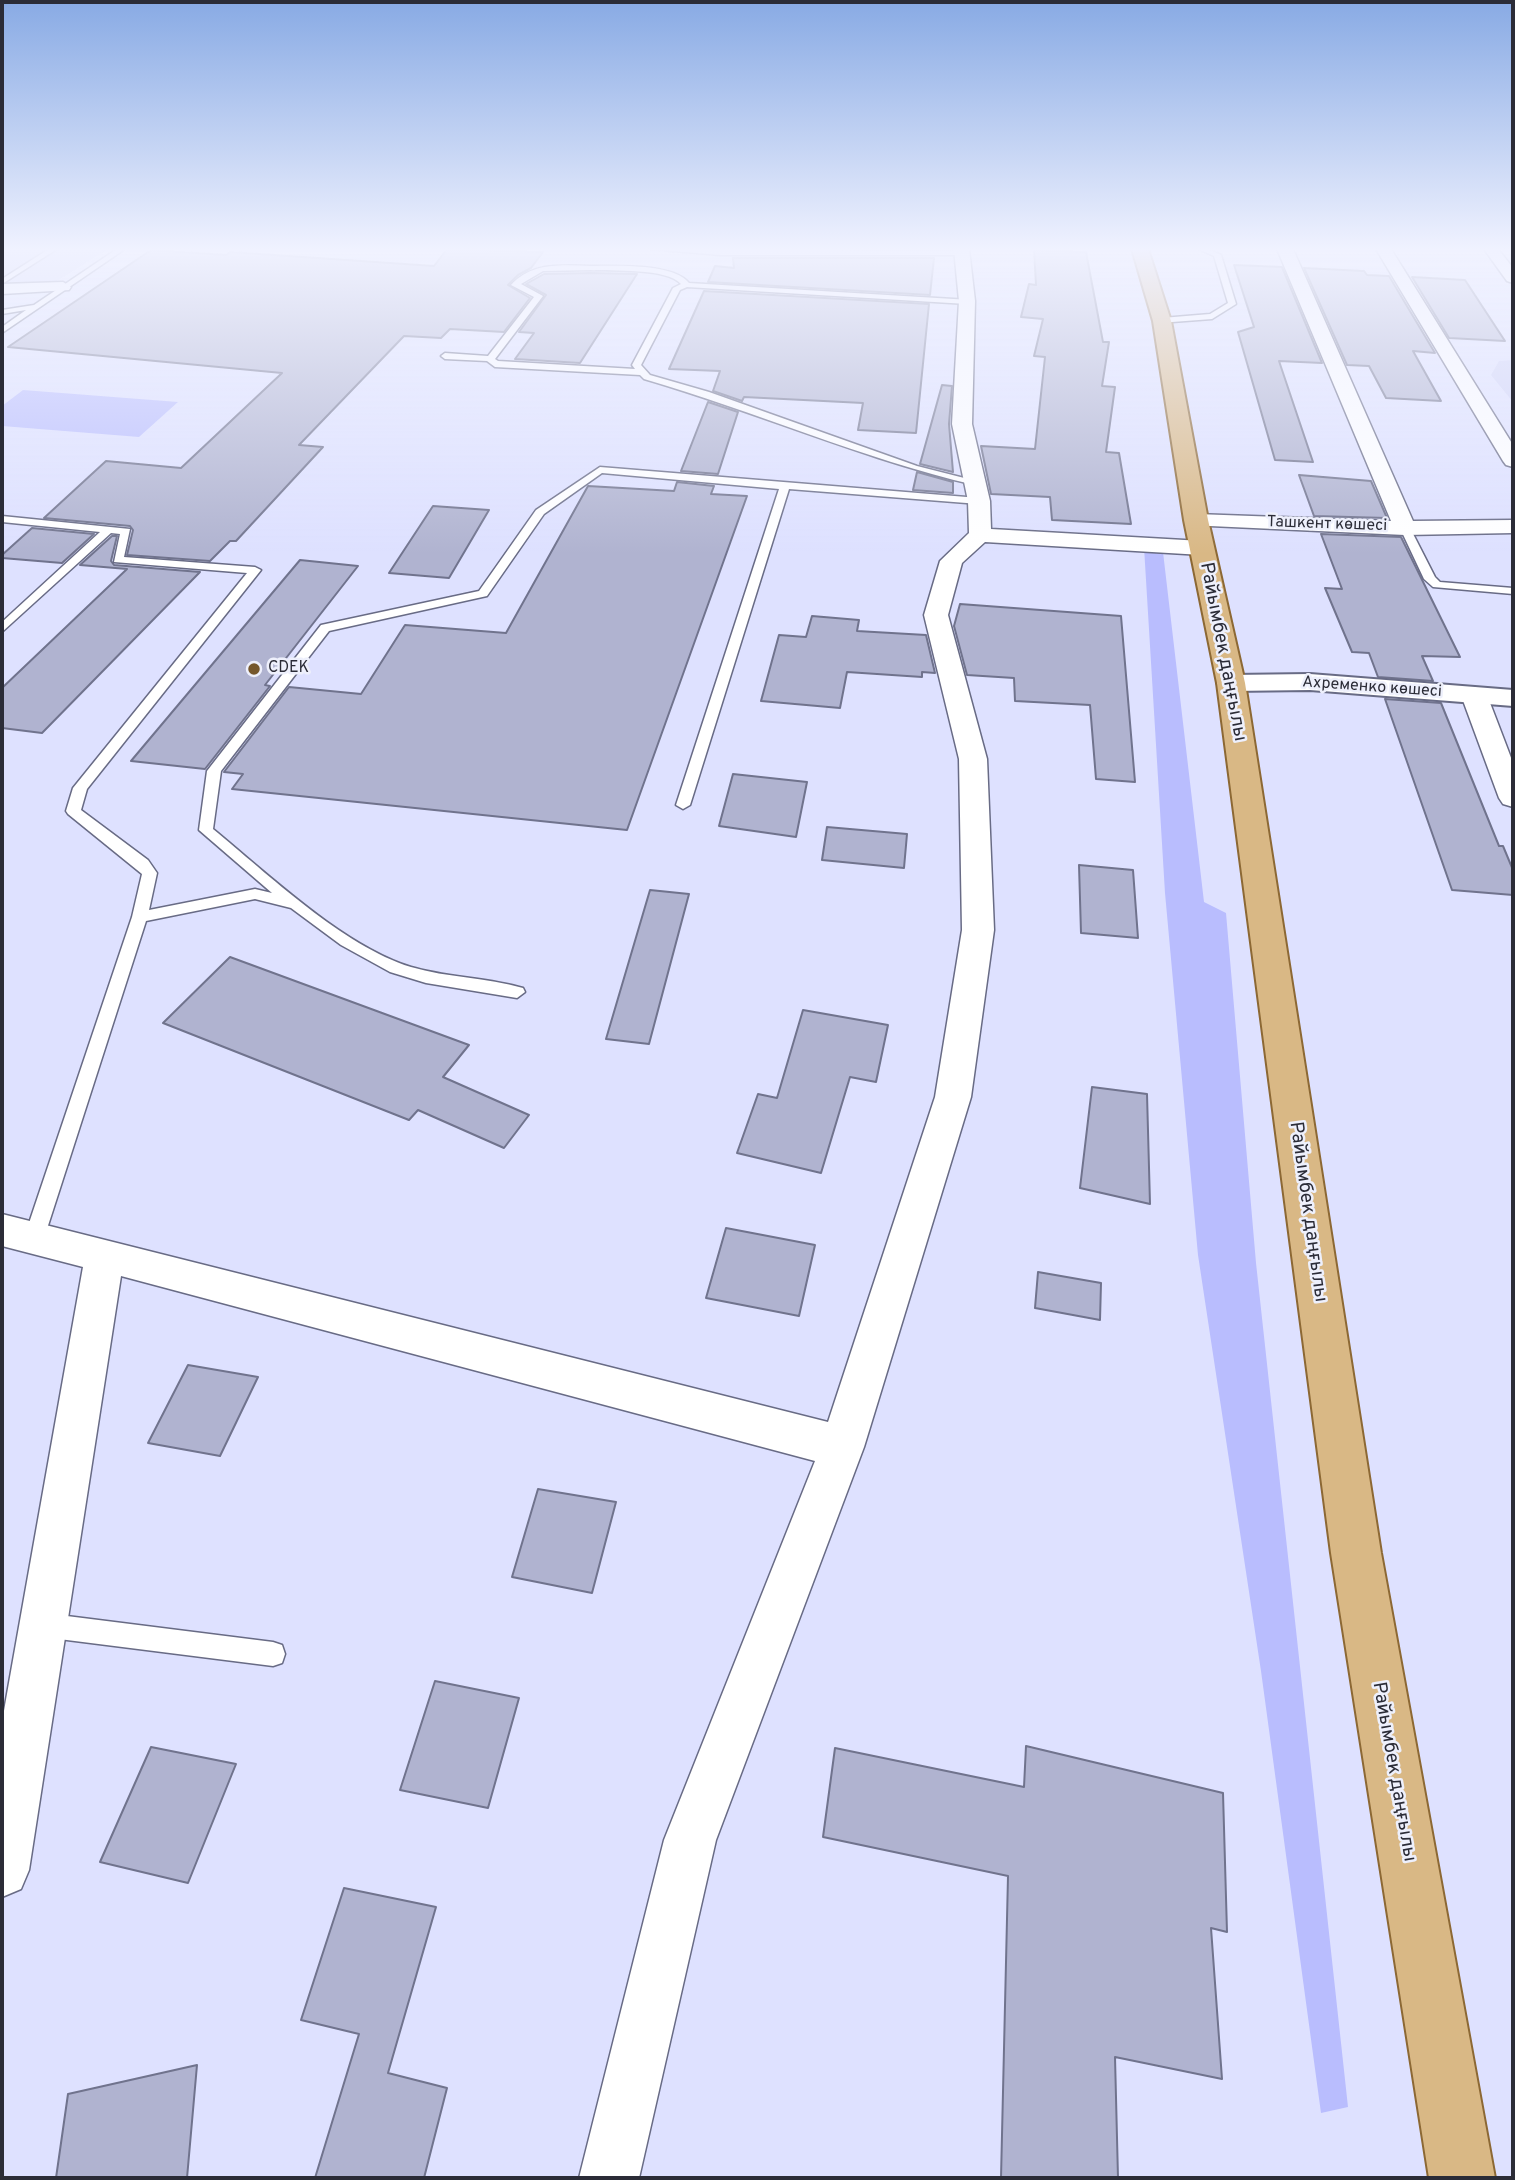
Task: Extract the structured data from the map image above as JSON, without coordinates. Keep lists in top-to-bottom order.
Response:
{
  "streets": {
    "main road": ["Райымбек даңғылы"],
    "street": ["Ташкент көшесі", "Ахременко көшесі"]
  },
  "crossings": [
    ["Ташкент көшесі", "Райымбек даңғылы"],
    ["Райымбек даңғылы", "Ахременко көшесі"]
  ],
  "places": ["CDEK"]
}
